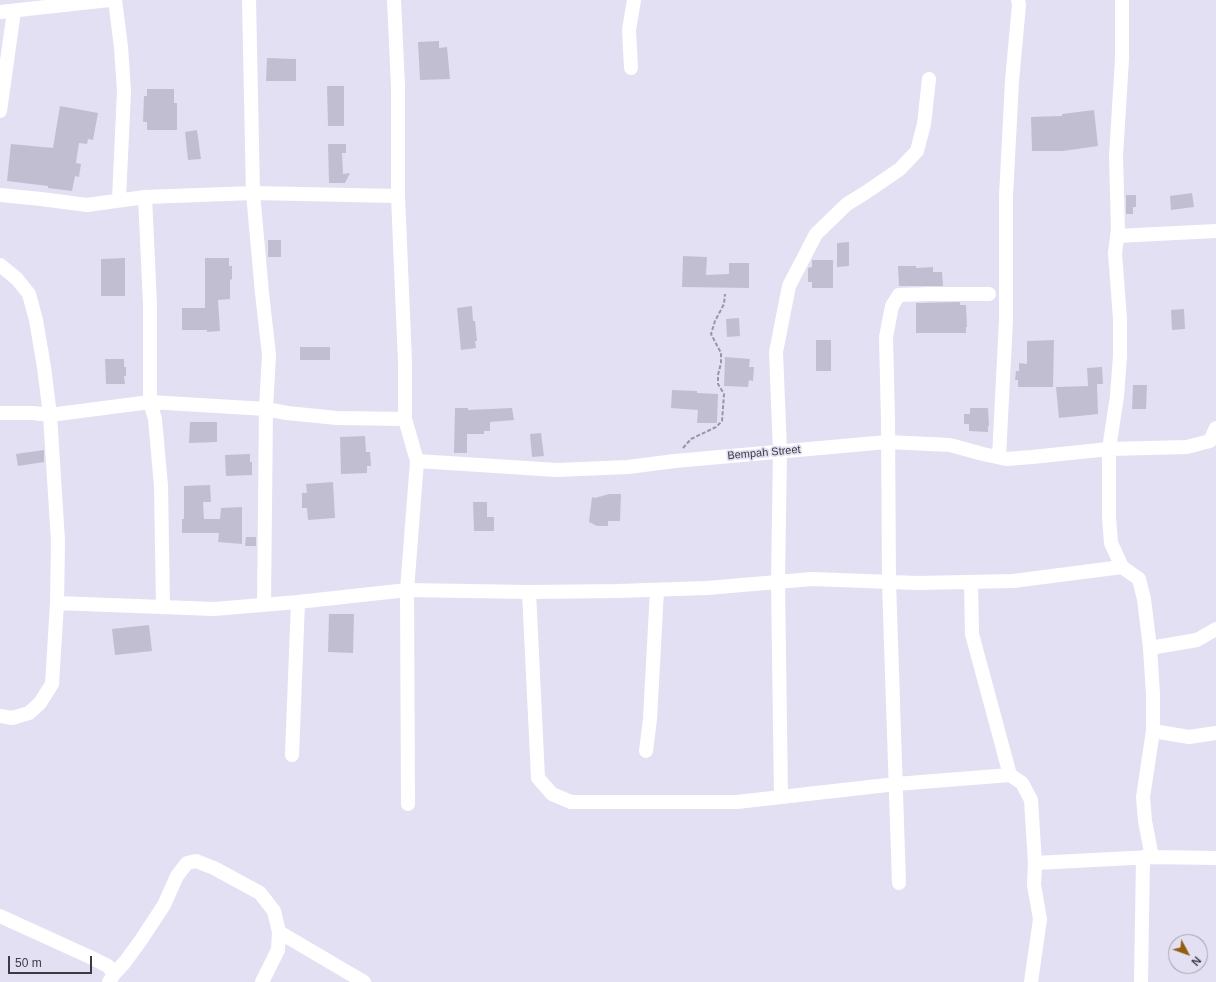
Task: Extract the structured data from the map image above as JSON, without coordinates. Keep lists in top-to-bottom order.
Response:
{
  "streets": {
    "street": ["Bempah Street"]
  },
  "scale_bar": "50 m",
  "north": "bottom right"
}
